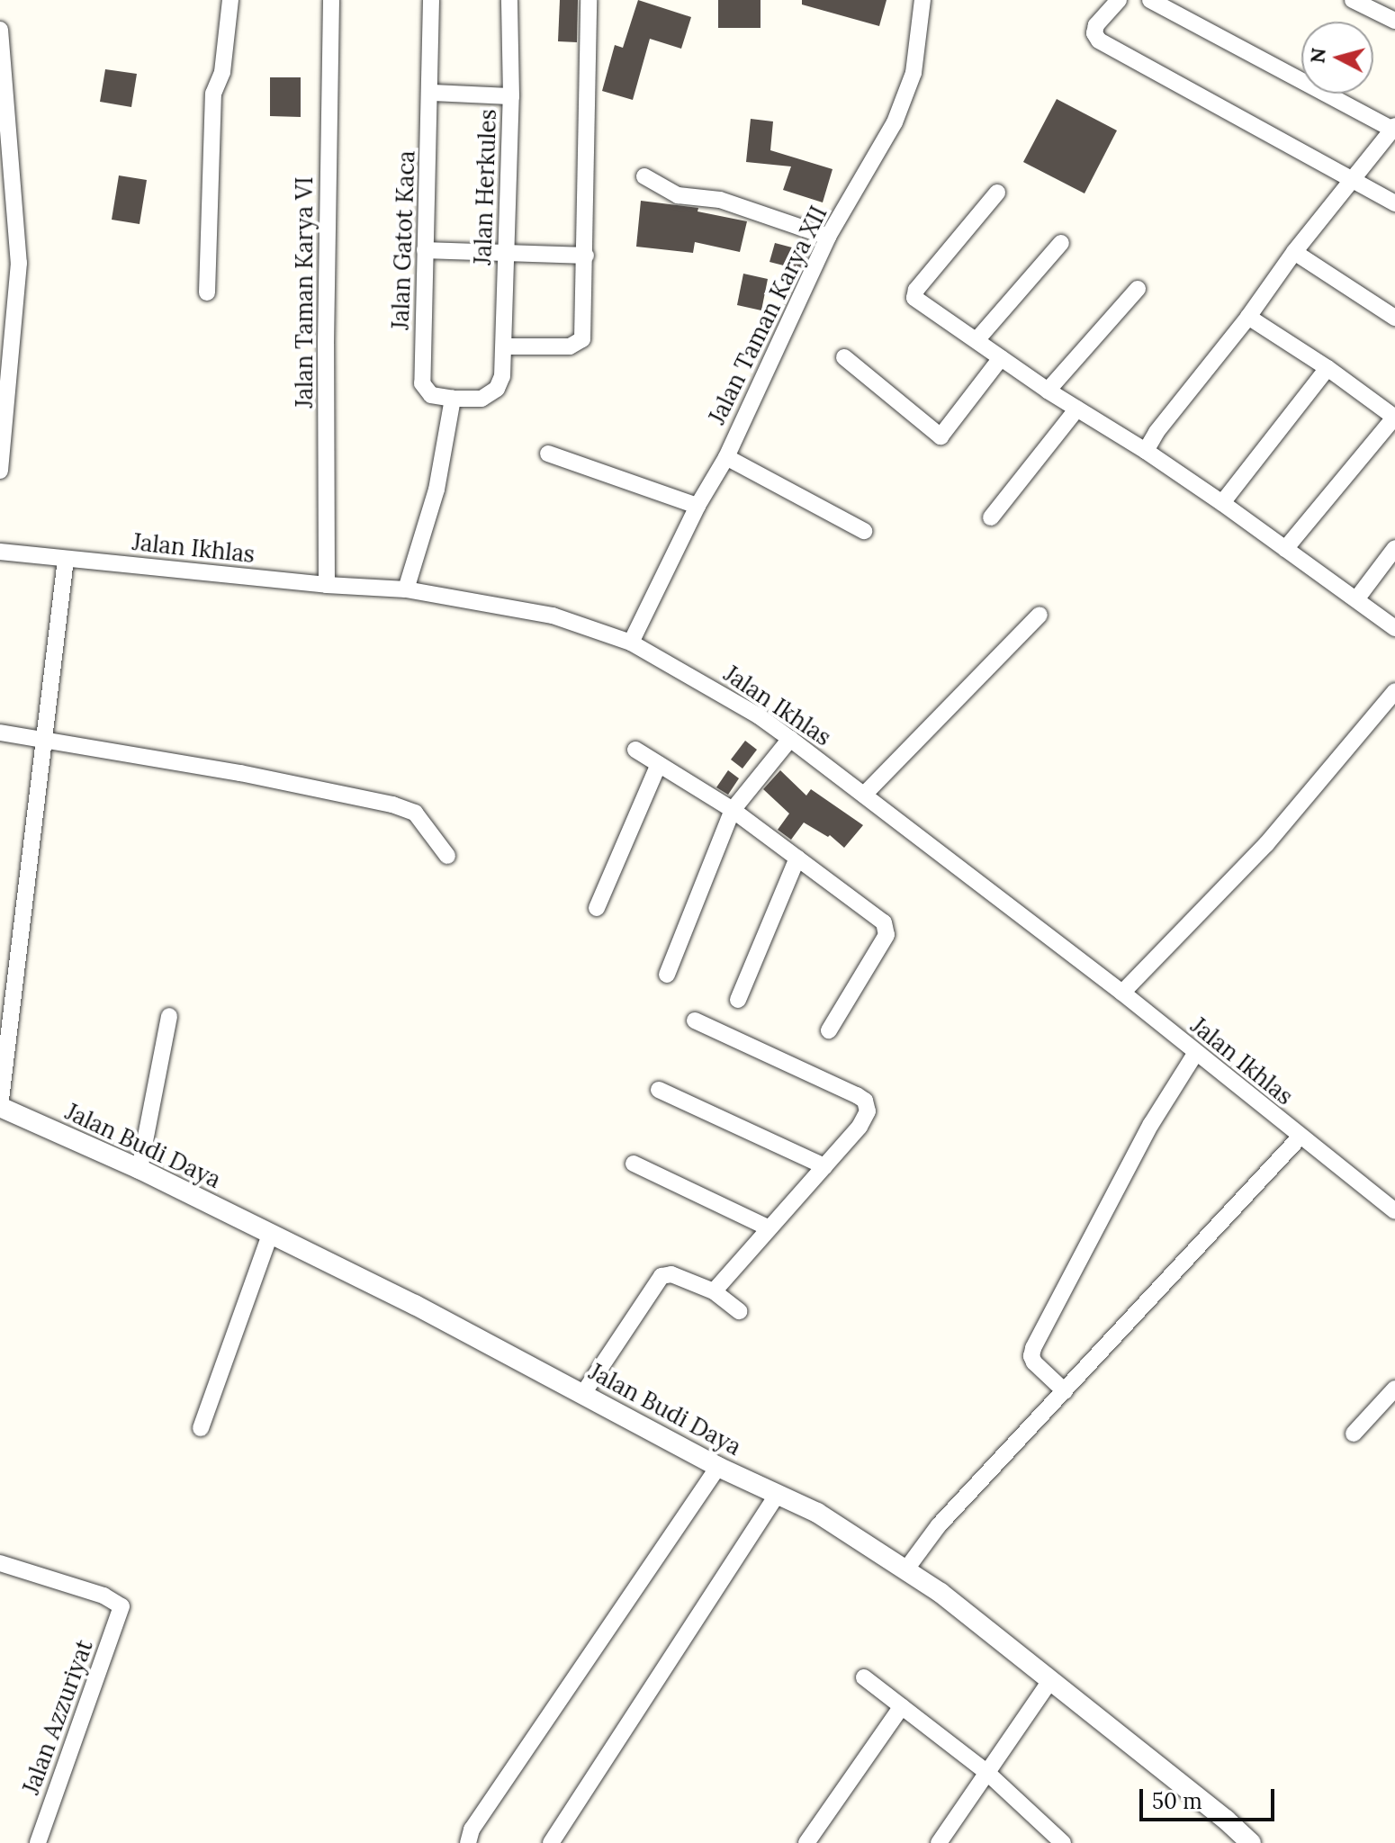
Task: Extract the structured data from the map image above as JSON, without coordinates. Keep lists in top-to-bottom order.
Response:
{
  "streets": {
    "street": [
      "Jalan Herkules",
      "Jalan Gatot Kaca",
      "Jalan Taman Karya VI",
      "Jalan Taman Karya XII",
      "Jalan Ikhlas",
      "Jalan Budi Daya",
      "Jalan Azzuriyat"
    ]
  },
  "crossings": [
    ["Jalan Herkules", "Jalan Gatot Kaca"],
    ["Jalan Taman Karya VI", "Jalan Ikhlas"],
    ["Jalan Taman Karya XII", "Jalan Ikhlas"]
  ],
  "scale_bar": "50 m",
  "north": "left"
}
